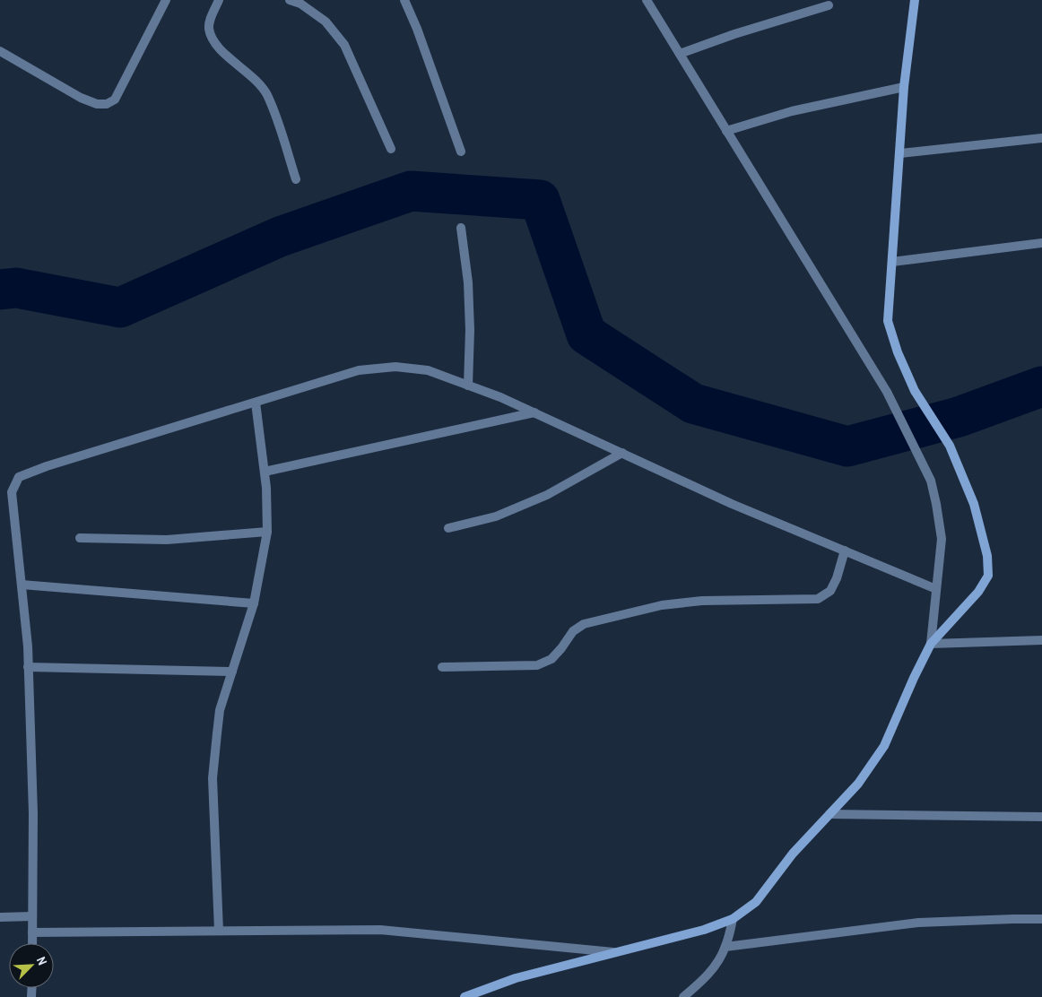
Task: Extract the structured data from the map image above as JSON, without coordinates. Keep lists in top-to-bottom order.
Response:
{
  "north": "top right"
}
